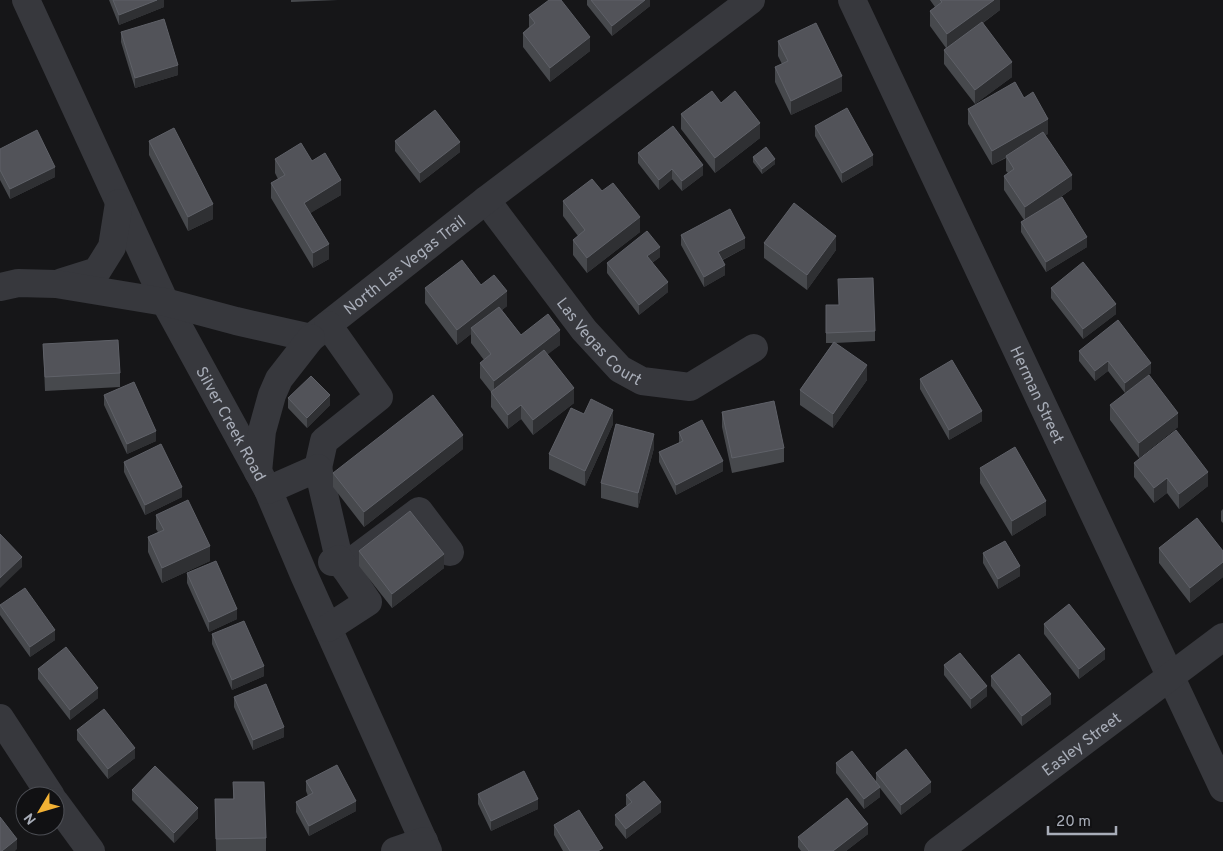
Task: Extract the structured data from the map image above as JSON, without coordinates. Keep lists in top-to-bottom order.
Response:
{
  "streets": {
    "street": [
      "North Las Vegas Trail",
      "Las Vegas Court",
      "Herman Street",
      "Silver Creek Road",
      "Easley Street"
    ]
  },
  "crossings": [
    ["North Las Vegas Trail", "Las Vegas Court"],
    ["North Las Vegas Trail", "Silver Creek Road"],
    ["Herman Street", "Easley Street"]
  ],
  "scale_bar": "20 m",
  "north": "bottom left"
}
